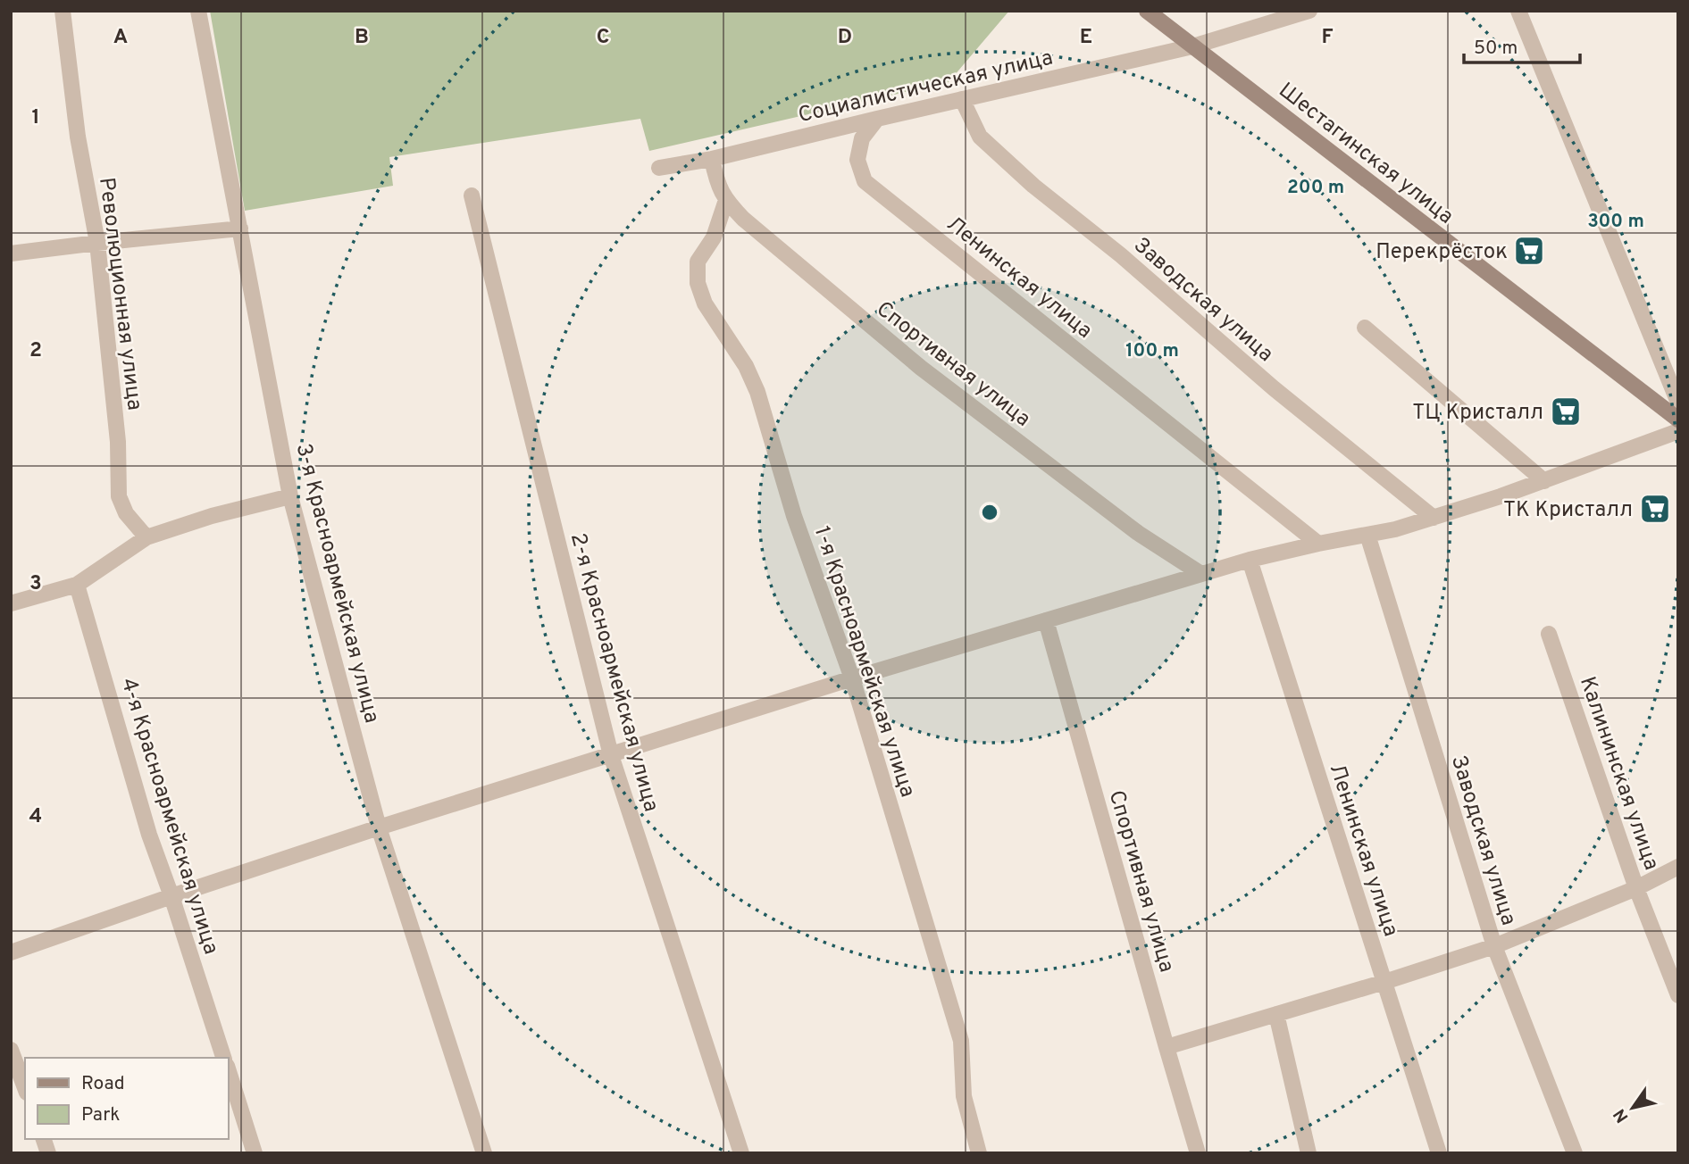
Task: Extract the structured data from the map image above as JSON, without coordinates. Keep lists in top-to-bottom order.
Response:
{
  "streets": {
    "main road": ["Шестагинская улица"],
    "street": [
      "Социалистическая улица",
      "Ленинская улица",
      "Революционная улица",
      "Заводская улица",
      "Спортивная улица",
      "3-я Красноармейская улица",
      "1-я Красноармейская улица",
      "2-я Красноармейская улица",
      "Калининская улица",
      "4-я Красноармейская улица"
    ]
  },
  "crossings": [
    ["Социалистическая улица", "Шестагинская улица"],
    ["Социалистическая улица", "Ленинская улица"],
    ["Социалистическая улица", "Заводская улица"],
    ["Социалистическая улица", "Спортивная улица"],
    ["Спортивная улица", "1-я Красноармейская улица"]
  ],
  "places": {
    "supermarket": ["Перекрёсток", "ТЦ Кристалл", "ТК Кристалл"]
  },
  "legend": ["Road", "Park"],
  "scale_bar": "50 m",
  "north": "bottom left",
  "grid": {
    "columns": [
      "A",
      "B",
      "C",
      "D",
      "E",
      "F"
    ],
    "rows": [
      "1",
      "2",
      "3",
      "4"
    ]
  },
  "rings": ["200 m", "300 m", "100 m"]
}
